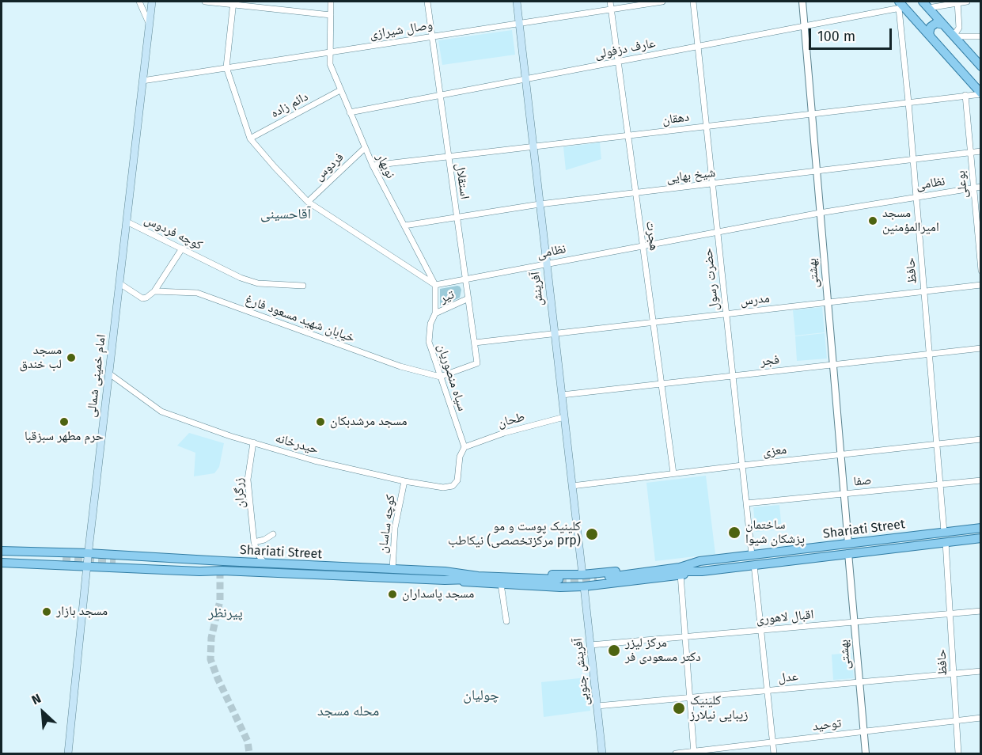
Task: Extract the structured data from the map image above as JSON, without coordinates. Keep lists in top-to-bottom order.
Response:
{
  "streets": {
    "main road": [
      "آفرینش",
      "امام خمینی شمالی",
      "Shariati Street",
      "آفرینش جنوبی"
    ],
    "street": [
      "وصال شیرازی",
      "عارف دزفولی",
      "دائم زاده",
      "دهقان",
      "نوبهار",
      "فردوس",
      "شیخ بهایی",
      "استقلال",
      "نظامی",
      "بوعلی",
      "کوچه فردوس",
      "هجرت",
      "حافظ",
      "بهشتی",
      "حضرت رسول",
      "تیر",
      "مدرس",
      "خیابان شهید مسعود فارغ",
      "فجر",
      "سیاه منصوریان",
      "طحان",
      "حیدرخانه",
      "معزی",
      "صفا",
      "زرگران",
      "کوچه ساسان",
      "اقبال لاهوری",
      "عدل",
      "توحید"
    ]
  },
  "crossings": [
    ["وصال شیرازی", "نوبهار"],
    ["وصال شیرازی", "استقلال"],
    ["وصال شیرازی", "هجرت"],
    ["وصال شیرازی", "آفرینش"],
    ["وصال شیرازی", "امام خمینی شمالی"],
    ["عارف دزفولی", "نوبهار"],
    ["عارف دزفولی", "استقلال"],
    ["عارف دزفولی", "هجرت"],
    ["عارف دزفولی", "حافظ"],
    ["عارف دزفولی", "بهشتی"],
    ["عارف دزفولی", "حضرت رسول"],
    ["عارف دزفولی", "آفرینش"],
    ["دائم زاده", "نوبهار"],
    ["دهقان", "نوبهار"],
    ["دهقان", "استقلال"],
    ["دهقان", "بوعلی"],
    ["دهقان", "هجرت"],
    ["دهقان", "حافظ"],
    ["دهقان", "بهشتی"],
    ["دهقان", "حضرت رسول"],
    ["دهقان", "آفرینش"],
    ["نوبهار", "فردوس"],
    ["نوبهار", "شیخ بهایی"],
    ["نوبهار", "نظامی"],
    ["نوبهار", "سیاه منصوریان"],
    ["شیخ بهایی", "استقلال"],
    ["شیخ بهایی", "بوعلی"],
    ["شیخ بهایی", "هجرت"],
    ["شیخ بهایی", "حافظ"],
    ["شیخ بهایی", "بهشتی"],
    ["شیخ بهایی", "حضرت رسول"],
    ["شیخ بهایی", "آفرینش"],
    ["استقلال", "نظامی"],
    ["استقلال", "تیر"],
    ["استقلال", "مدرس"],
    ["استقلال", "خیابان شهید مسعود فارغ"],
    ["استقلال", "سیاه منصوریان"],
    ["نظامی", "بوعلی"],
    ["نظامی", "هجرت"],
    ["نظامی", "حافظ"],
    ["نظامی", "بهشتی"],
    ["نظامی", "حضرت رسول"],
    ["نظامی", "آفرینش"],
    ["نظامی", "سیاه منصوریان"],
    ["کوچه فردوس", "امام خمینی شمالی"],
    ["هجرت", "مدرس"],
    ["هجرت", "فجر"],
    ["هجرت", "معزی"],
    ["حافظ", "مدرس"],
    ["حافظ", "فجر"],
    ["حافظ", "معزی"],
    ["حافظ", "صفا"],
    ["حافظ", "Shariati Street"],
    ["حافظ", "اقبال لاهوری"],
    ["حافظ", "عدل"],
    ["حافظ", "توحید"],
    ["بهشتی", "مدرس"],
    ["بهشتی", "فجر"],
    ["بهشتی", "معزی"],
    ["بهشتی", "صفا"],
    ["بهشتی", "Shariati Street"],
    ["بهشتی", "اقبال لاهوری"],
    ["بهشتی", "عدل"],
    ["بهشتی", "توحید"],
    ["حضرت رسول", "مدرس"],
    ["حضرت رسول", "فجر"],
    ["حضرت رسول", "معزی"],
    ["حضرت رسول", "صفا"],
    ["حضرت رسول", "Shariati Street"],
    ["آفرینش", "مدرس"],
    ["آفرینش", "فجر"],
    ["آفرینش", "طحان"],
    ["آفرینش", "معزی"],
    ["تیر", "سیاه منصوریان"],
    ["خیابان شهید مسعود فارغ", "امام خمینی شمالی"],
    ["خیابان شهید مسعود فارغ", "سیاه منصوریان"],
    ["امام خمینی شمالی", "حیدرخانه"],
    ["امام خمینی شمالی", "Shariati Street"],
    ["سیاه منصوریان", "طحان"],
    ["سیاه منصوریان", "حیدرخانه"],
    ["طحان", "حیدرخانه"],
    ["حیدرخانه", "زرگران"],
    ["حیدرخانه", "کوچه ساسان"],
    ["کوچه ساسان", "Shariati Street"],
    ["اقبال لاهوری", "آفرینش جنوبی"],
    ["آفرینش جنوبی", "عدل"]
  ],
  "districts": [
    "آقاحسینی",
    "پیرنظر",
    "چولیان",
    "محله مسجد"
  ],
  "places": [
    "مسجد امیرالمؤمنین",
    "مسجد لب خندق",
    "حرم مطهر سبزقبا",
    "مسجد مرشدبکان",
    "ساختمان پزشکان شیوا",
    "کلینیک پوست و مو نیکاطب (مرکزتخصصی prp)",
    "مسجد پاسداران",
    "مسجد بازار",
    "مرکز لیزر دکتر مسعودی فر",
    "کلینیک زیبایی نیلارز"
  ],
  "scale_bar": "100 m",
  "north": "top left"
}
